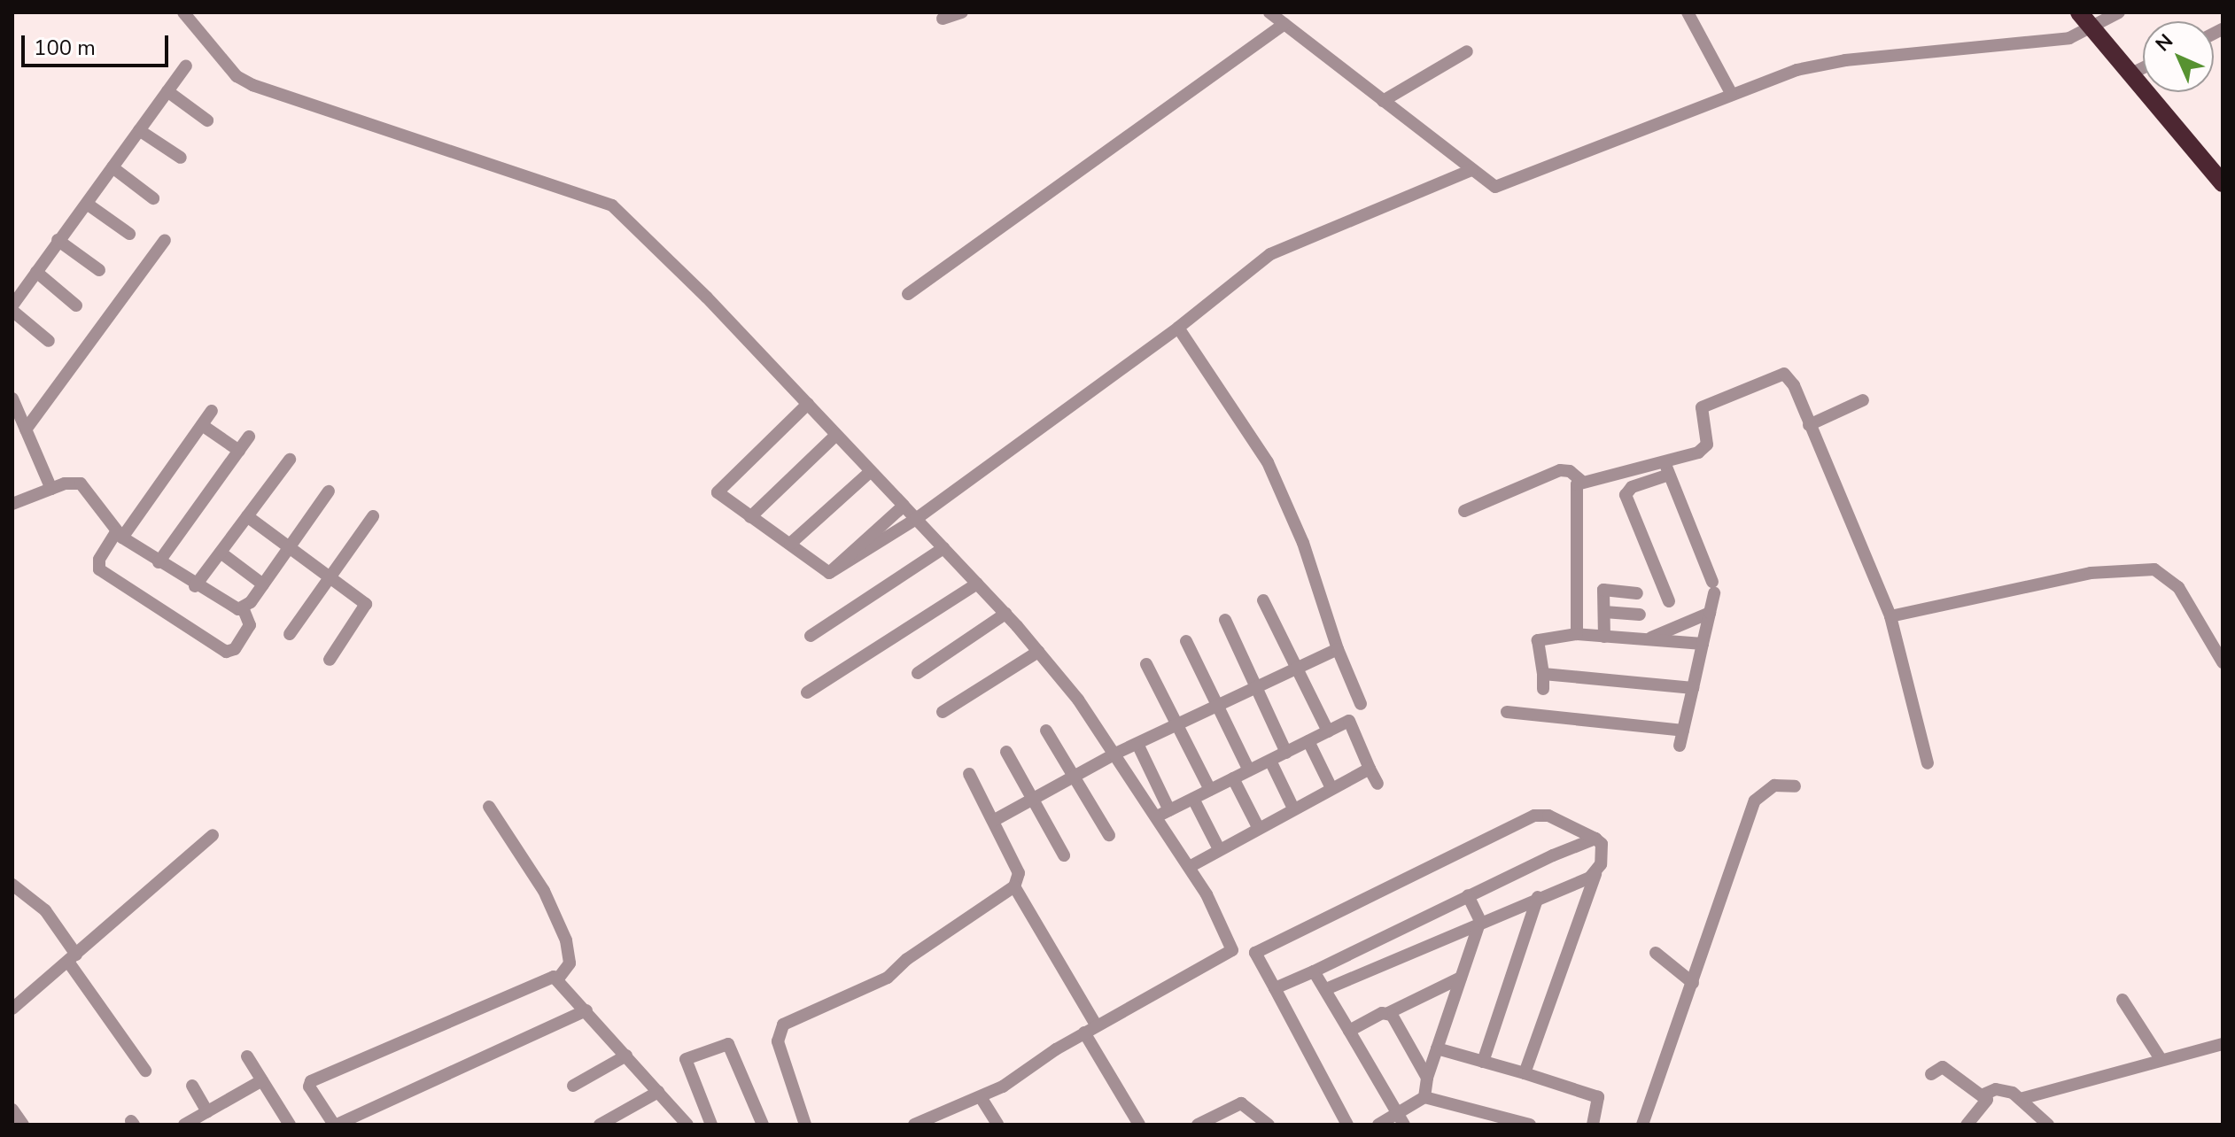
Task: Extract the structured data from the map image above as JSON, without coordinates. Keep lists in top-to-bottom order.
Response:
{
  "scale_bar": "100 m",
  "north": "top left"
}
